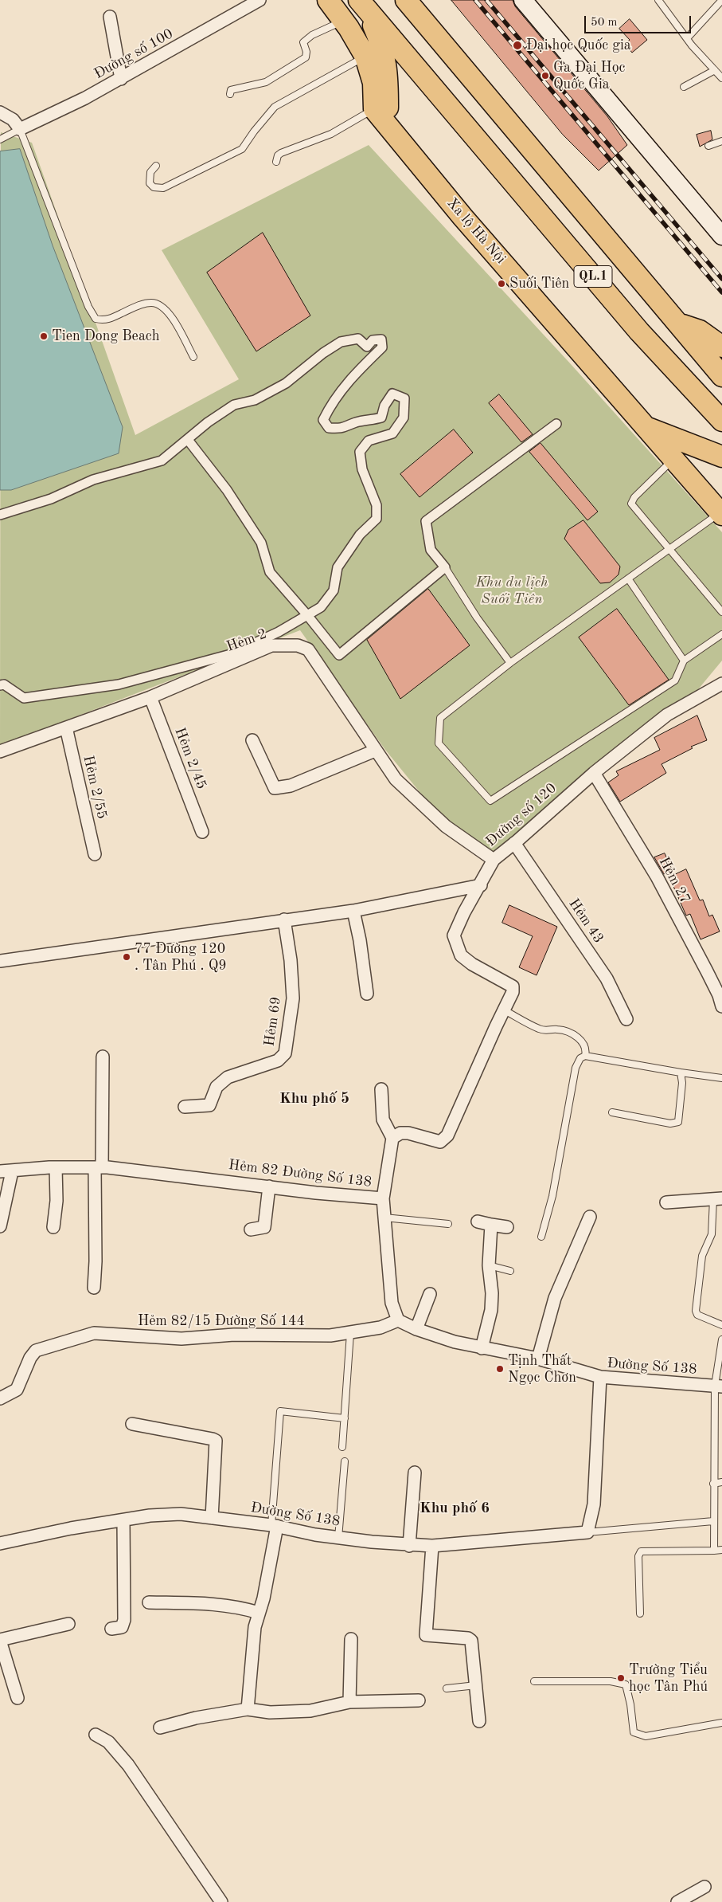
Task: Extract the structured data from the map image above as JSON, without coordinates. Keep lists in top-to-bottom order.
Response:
{
  "streets": {
    "highway": ["Xa lộ Hà Nội", "QL.1"],
    "street": [
      "Đường số 100",
      "Hẻm 2",
      "Hẻm 2/45",
      "Hẻm 2/55",
      "Đường số 120",
      "Hẻm 27",
      "Hẻm 43",
      "Hẻm 69",
      "Hẻm 82 Đường Số 138",
      "Hẻm 82/15 Đường Số 144",
      "Đường Số 138"
    ]
  },
  "crossings": [
    ["Hẻm 2", "Hẻm 2/45"],
    ["Hẻm 2", "Hẻm 2/55"],
    ["Hẻm 2", "Đường số 120"],
    ["Đường số 120", "Hẻm 27"],
    ["Đường số 120", "Hẻm 43"],
    ["Hẻm 82 Đường Số 138", "Hẻm 82/15 Đường Số 144"]
  ],
  "districts": ["Khu phố 5", "Khu phố 6"],
  "parks": ["Khu du lịch Suối Tiên"],
  "places": [
    "Đại học Quốc gia",
    "Ga Đại Học Quốc Gia",
    "Suối Tiên",
    "Tien Dong Beach",
    "77 Đường 120 . Tân Phú . Q9",
    "Tịnh Thất Ngọc Chơn",
    "Trường Tiểu học Tân Phú"
  ],
  "scale_bar": "50 m"
}
